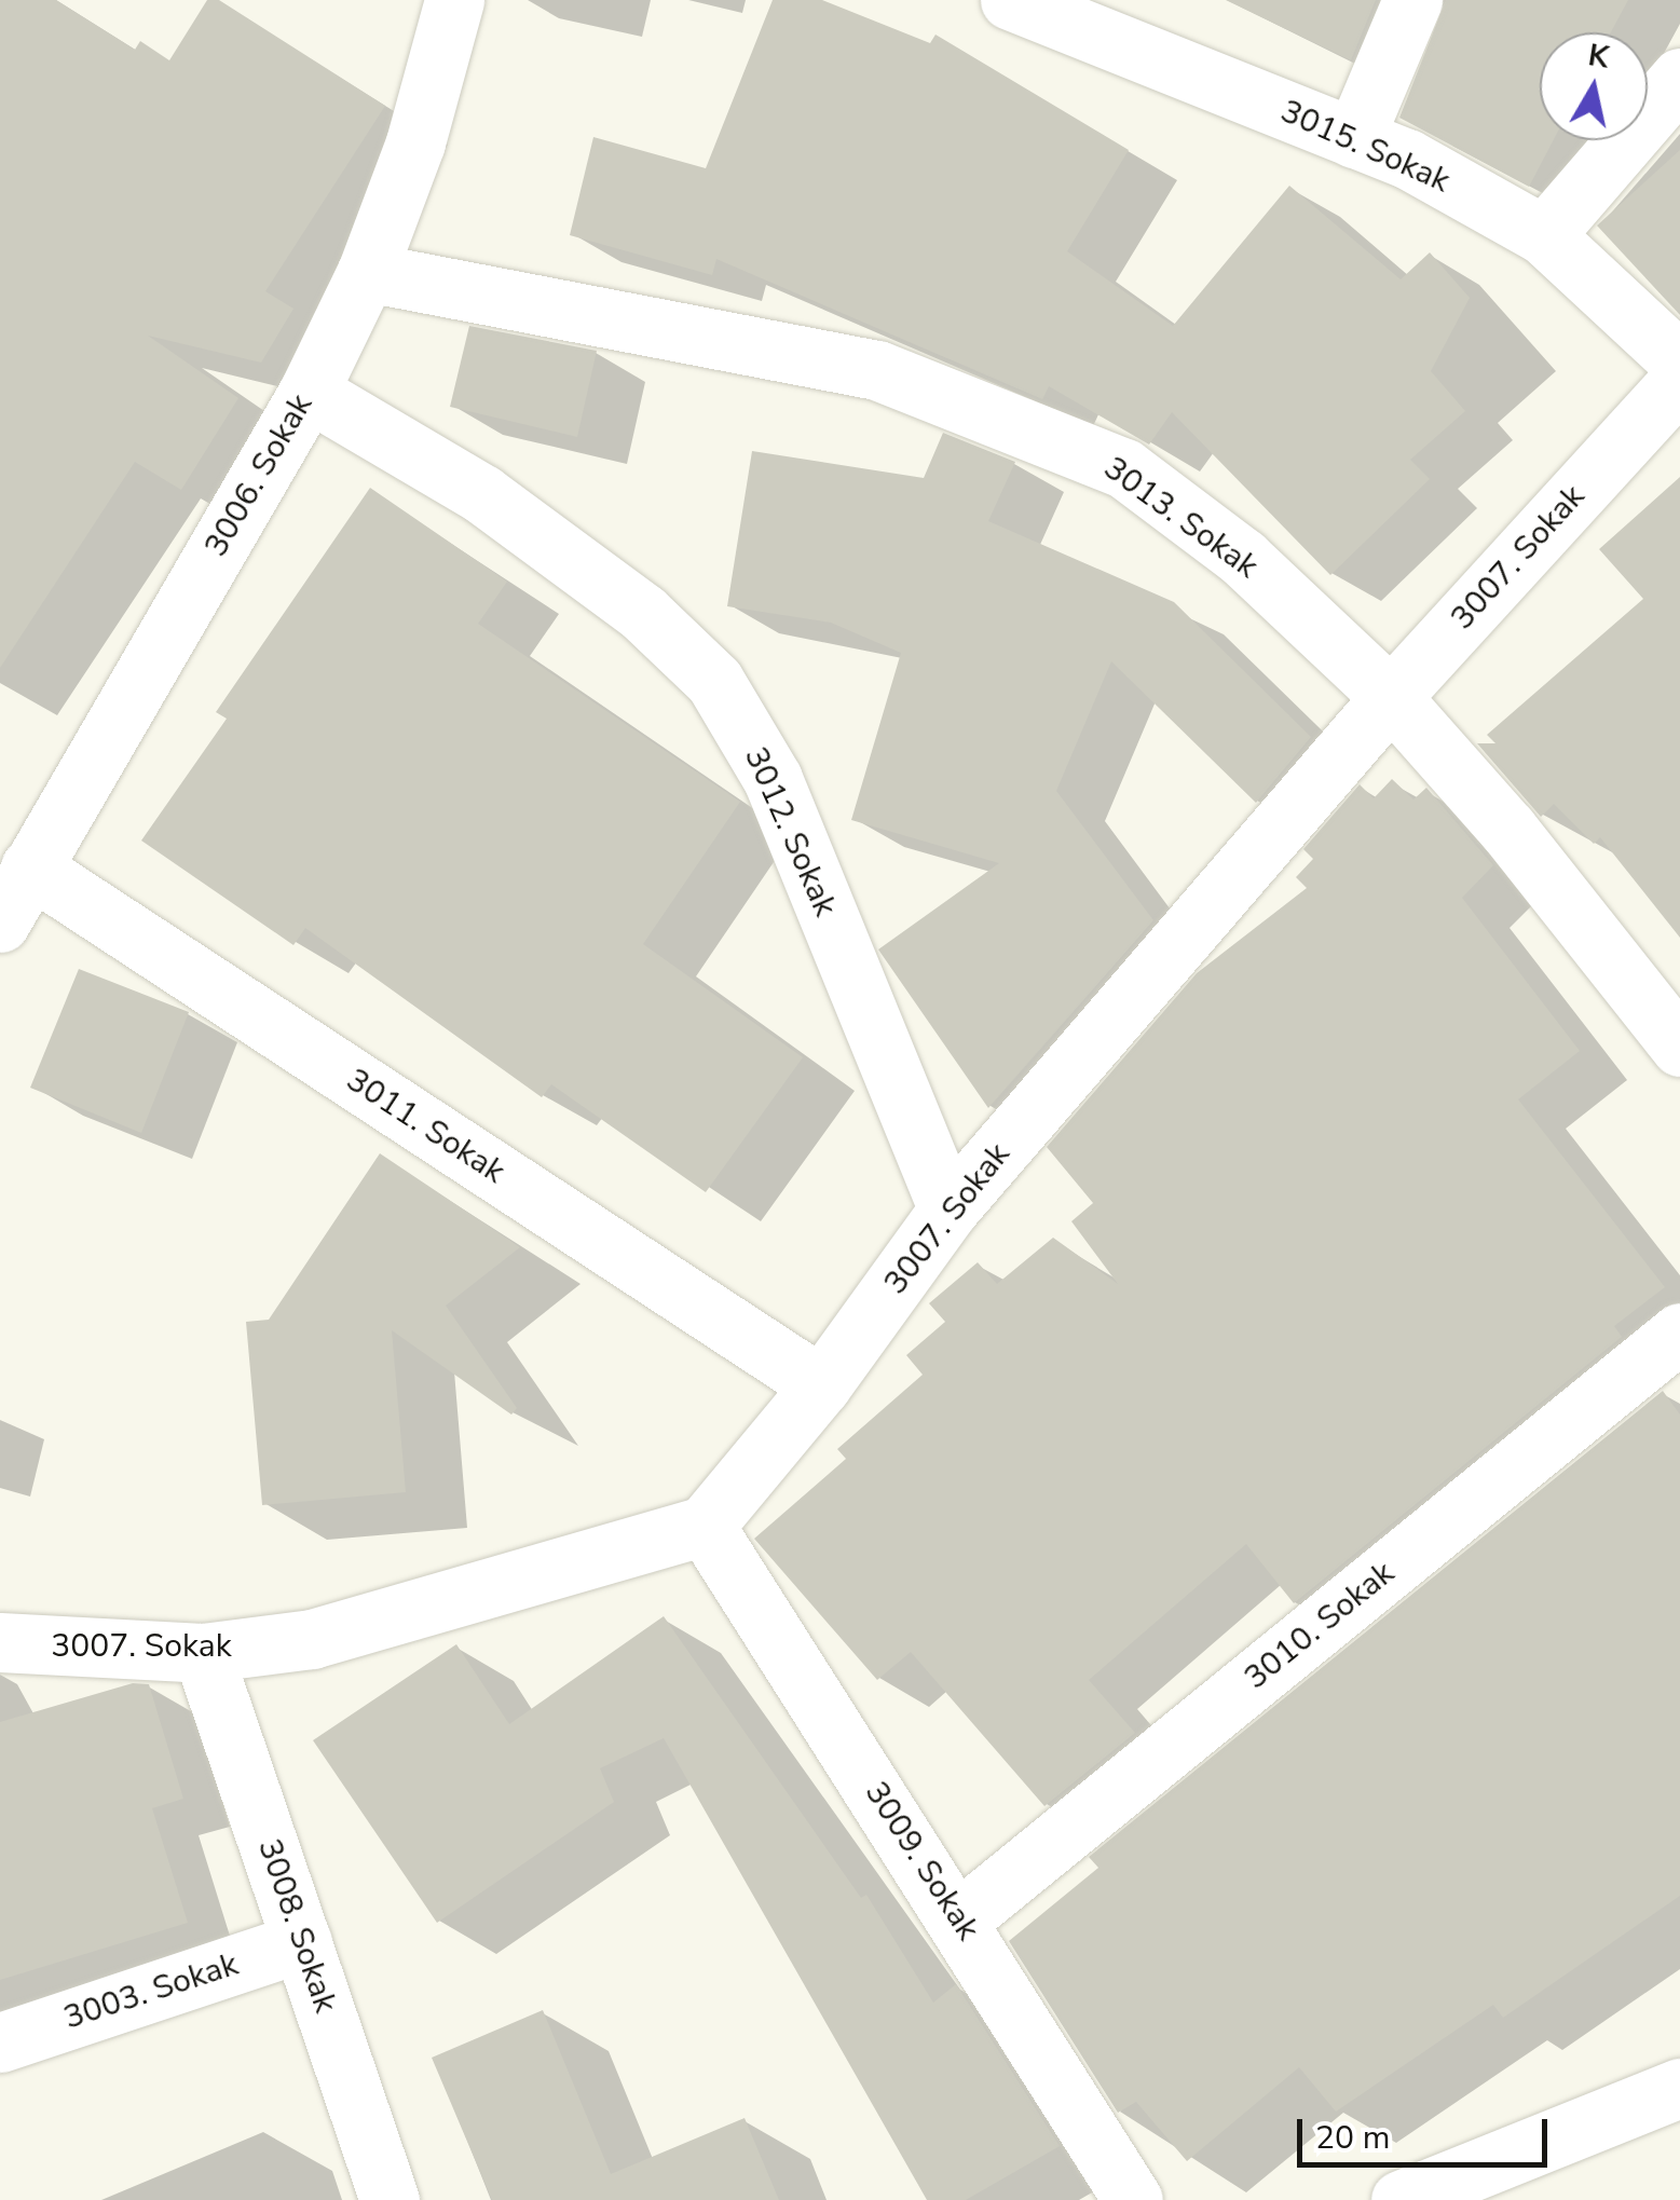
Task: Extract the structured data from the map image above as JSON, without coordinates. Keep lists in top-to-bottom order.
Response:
{
  "streets": {
    "main road": [
      "3015. Sokak",
      "3006. Sokak",
      "3013. Sokak",
      "3007. Sokak",
      "3012. Sokak",
      "3011. Sokak",
      "3010. Sokak",
      "3009. Sokak",
      "3008. Sokak",
      "3003. Sokak"
    ]
  },
  "crossings": [
    ["3006. Sokak", "3013. Sokak"],
    ["3006. Sokak", "3012. Sokak"],
    ["3006. Sokak", "3011. Sokak"],
    ["3013. Sokak", "3007. Sokak"],
    ["3007. Sokak", "3012. Sokak"],
    ["3007. Sokak", "3011. Sokak"],
    ["3007. Sokak", "3009. Sokak"],
    ["3007. Sokak", "3008. Sokak"],
    ["3010. Sokak", "3009. Sokak"],
    ["3008. Sokak", "3003. Sokak"]
  ],
  "scale_bar": "20 m",
  "north": "top"
}
